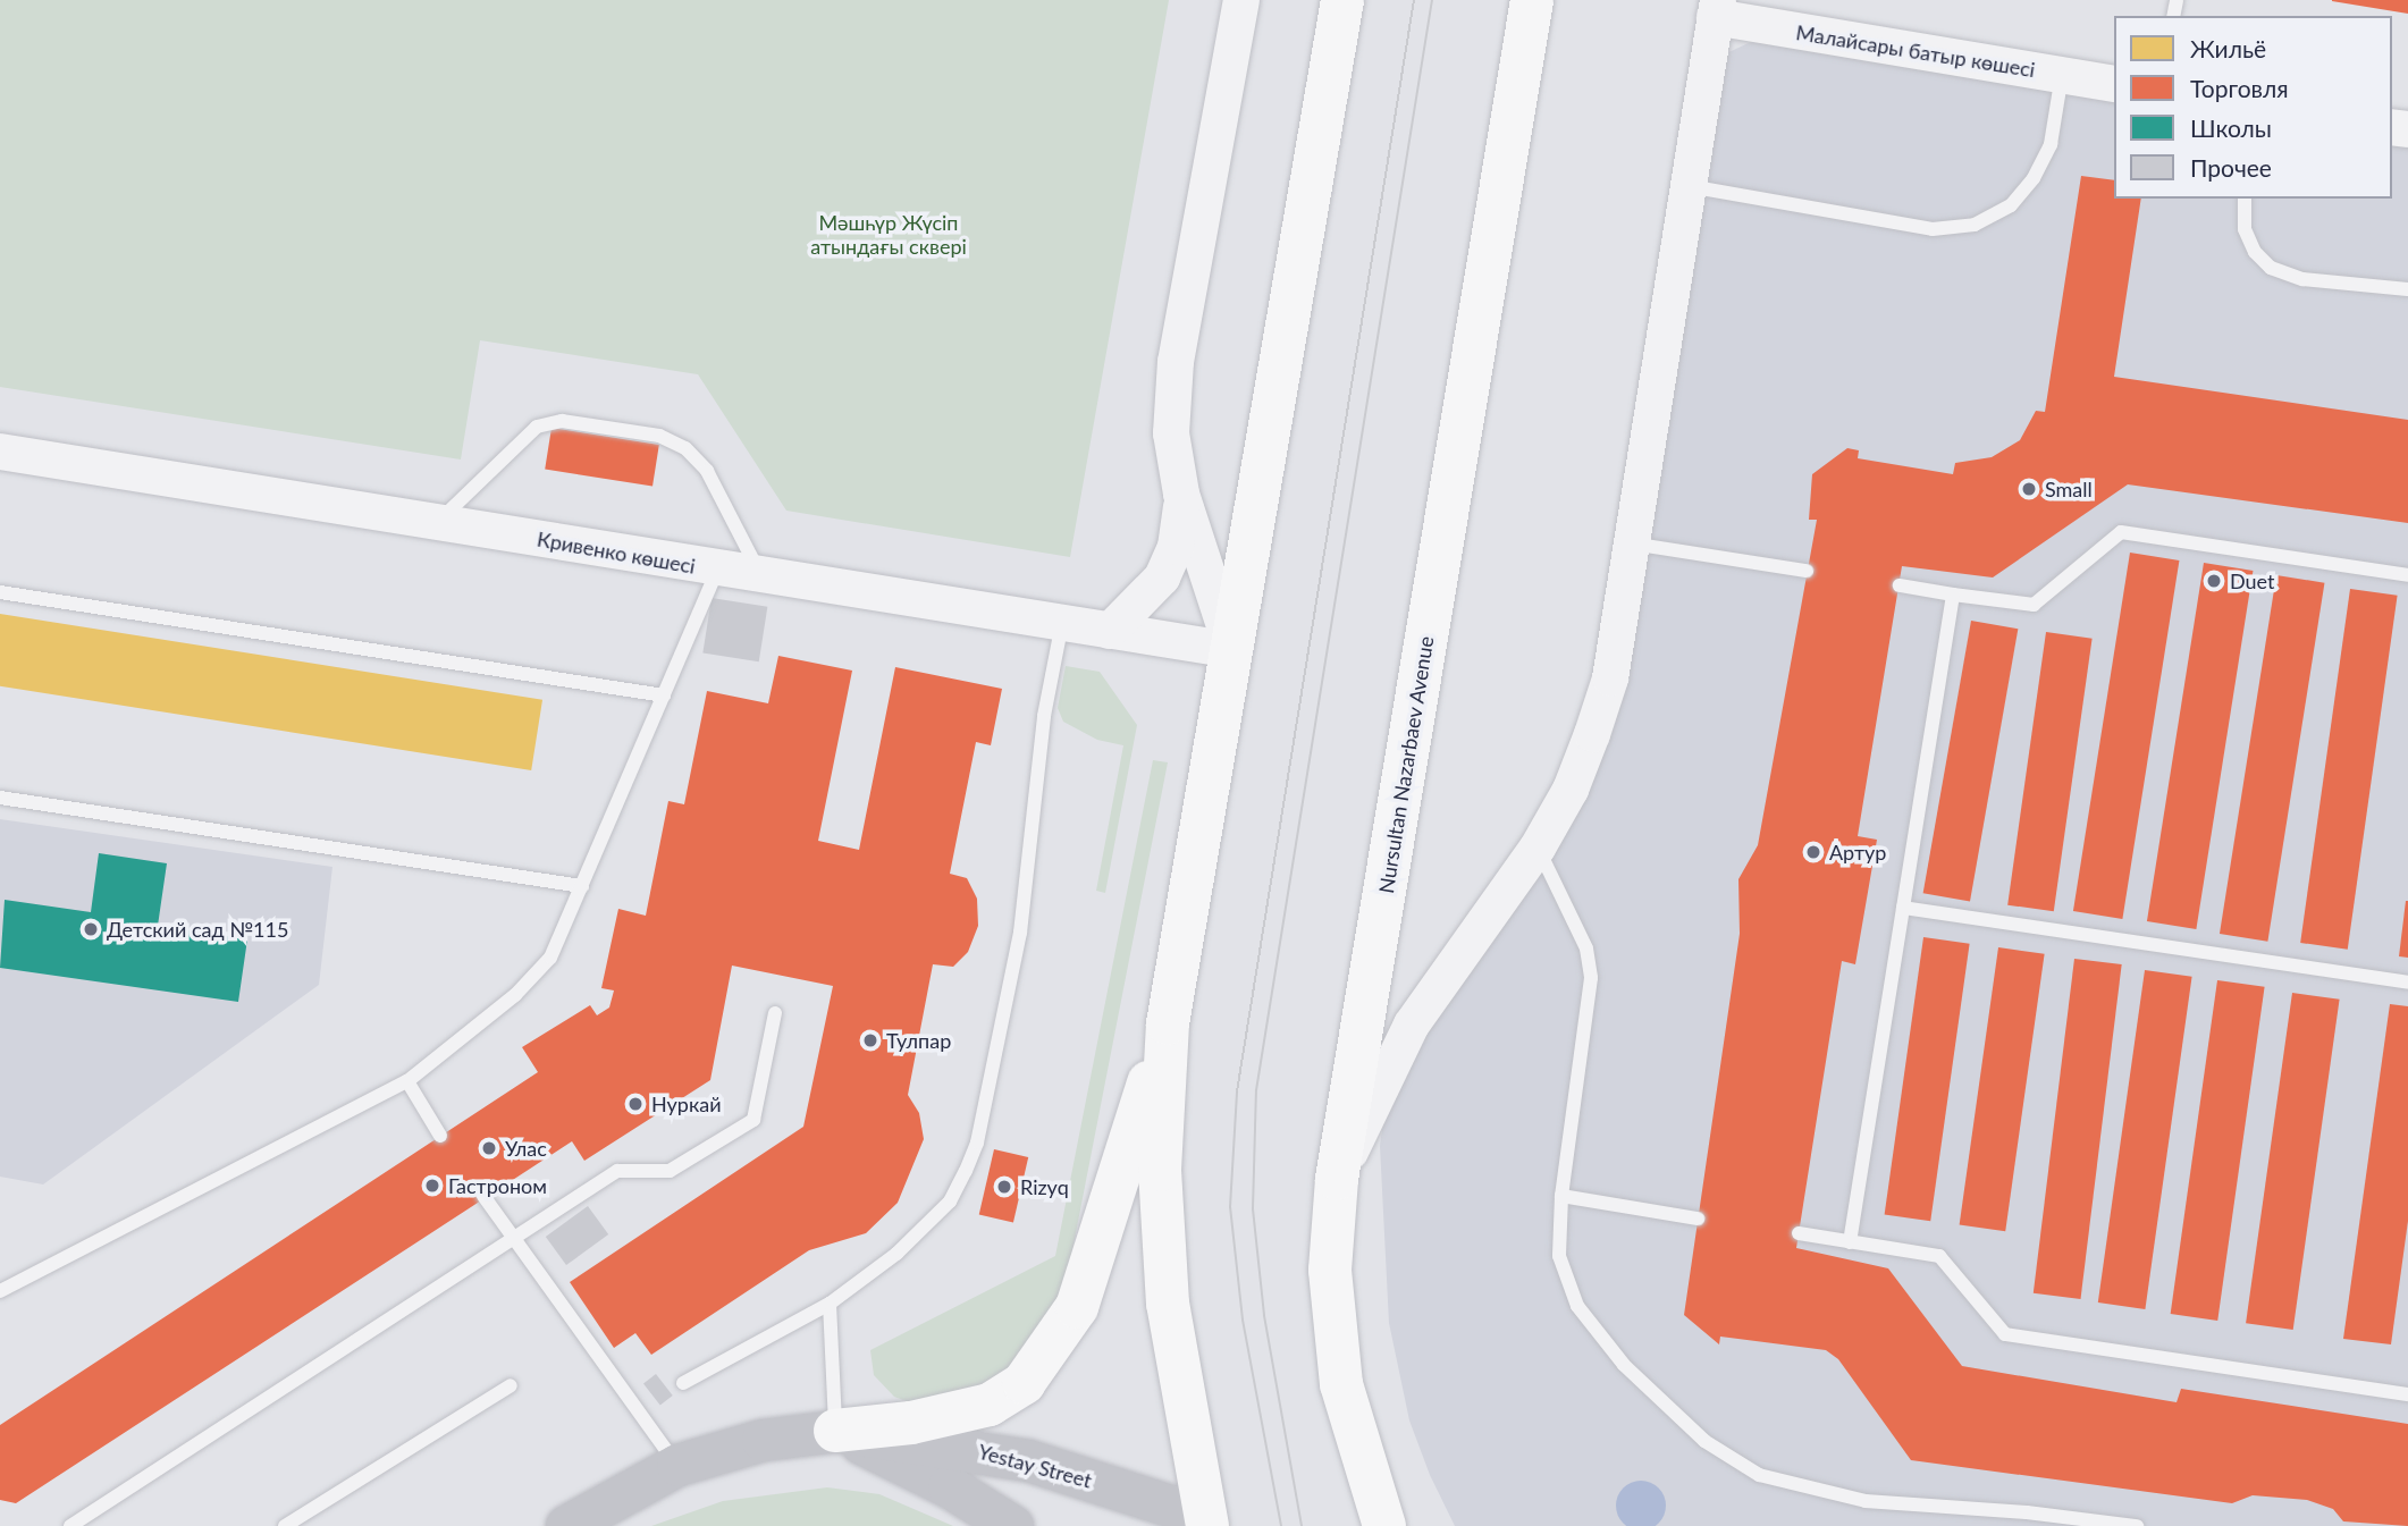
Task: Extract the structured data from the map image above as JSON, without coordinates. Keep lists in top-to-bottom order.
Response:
{
  "streets": {
    "main road": ["Nursultan Nazarbaev Avenue", "Yestay Street"],
    "street": ["Малайсары батыр көшесі", "Кривенко көшесі"]
  },
  "parks": ["Мәшһүр Жүсіп атындағы сквері"],
  "places": [
    "Small",
    "Duet",
    "Артур",
    "Детский сад №115",
    "Тулпар",
    "Нуркай",
    "Улас",
    "Гастроном",
    "Rizyq"
  ],
  "legend": [
    "Жильё",
    "Торговля",
    "Школы",
    "Прочее"
  ]
}
